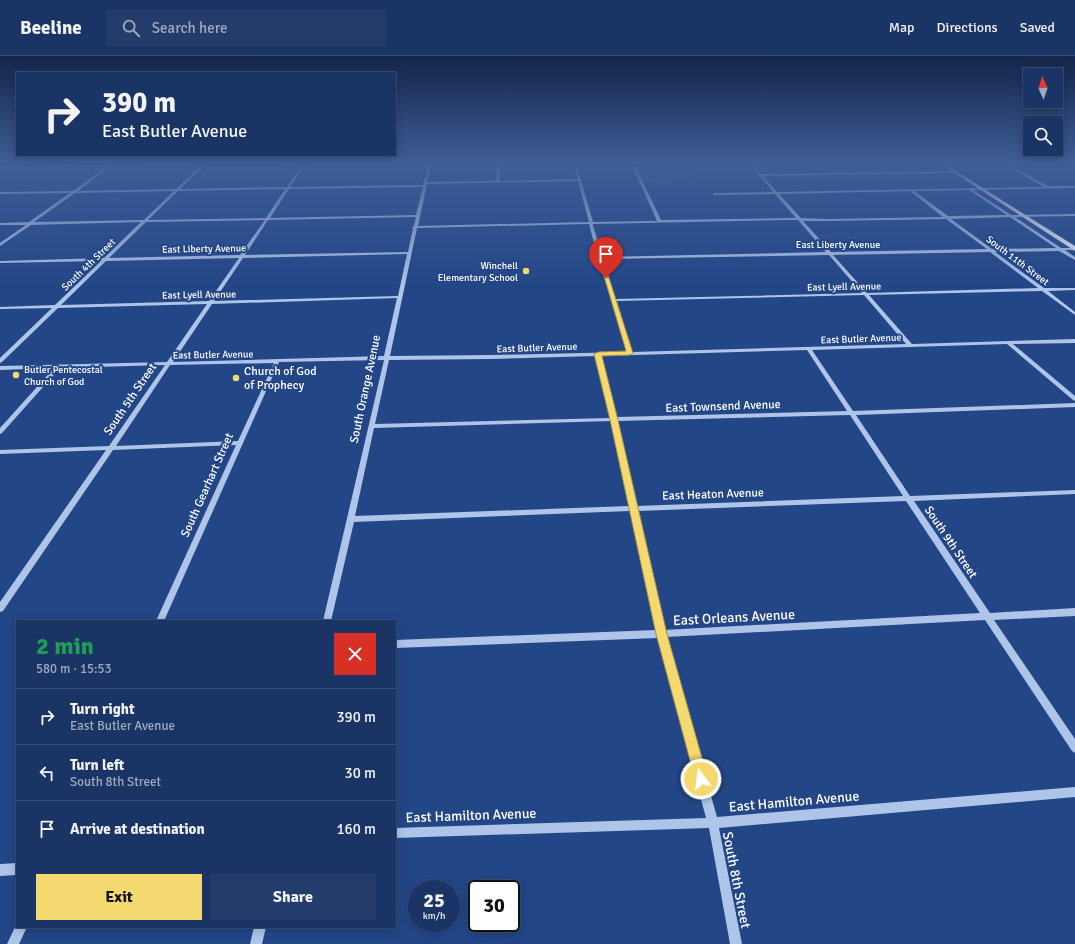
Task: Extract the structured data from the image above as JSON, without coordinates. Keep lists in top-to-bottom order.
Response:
{
  "streets": {
    "street": [
      "East Liberty Avenue",
      "South 11th Street",
      "South 4th Street",
      "East Lyell Avenue",
      "East Butler Avenue",
      "South Orange Avenue",
      "South 5th Street",
      "East Townsend Avenue",
      "South Gearhart Street",
      "East Heaton Avenue",
      "South 9th Street",
      "East Orleans Avenue",
      "East Hamilton Avenue",
      "South 8th Street"
    ]
  },
  "crossings": [
    ["East Liberty Avenue", "South 11th Street"],
    ["East Liberty Avenue", "South 4th Street"],
    ["East Liberty Avenue", "South Orange Avenue"],
    ["East Liberty Avenue", "South 5th Street"],
    ["South 11th Street", "East Lyell Avenue"],
    ["South 4th Street", "East Lyell Avenue"],
    ["East Lyell Avenue", "South Orange Avenue"],
    ["East Lyell Avenue", "South 5th Street"],
    ["East Butler Avenue", "South Orange Avenue"],
    ["East Butler Avenue", "South 5th Street"],
    ["East Butler Avenue", "South Gearhart Street"],
    ["East Butler Avenue", "South 9th Street"],
    ["East Butler Avenue", "South 8th Street"],
    ["South Orange Avenue", "East Townsend Avenue"],
    ["South Orange Avenue", "East Heaton Avenue"],
    ["East Townsend Avenue", "South 9th Street"],
    ["East Townsend Avenue", "South 8th Street"],
    ["East Heaton Avenue", "South 9th Street"],
    ["East Heaton Avenue", "South 8th Street"],
    ["South 9th Street", "East Orleans Avenue"],
    ["East Orleans Avenue", "South 8th Street"],
    ["East Hamilton Avenue", "South 8th Street"]
  ],
  "places": ["Winchell Elementary School", "Butler Pentecostal Church of God", "Church of God of Prophecy"],
  "north": "top",
  "page": {
    "header": "Beeline",
    "search": "Search here",
    "nav": ["Map", "Directions", "Saved"],
    "turn": ["390 m", "East Butler Avenue"],
    "heading": ["2 min", "580 m · 15:53"],
    "list": [
      {
        "name": "Turn right",
        "note": "East Butler Avenue",
        "value": "390 m"
      },
      {
        "name": "Turn left",
        "note": "South 8th Street",
        "value": "30 m"
      },
      {
        "name": "Arrive at destination",
        "value": "160 m"
      }
    ],
    "buttons": ["Exit", "Share"],
    "speed": "25 km/h",
    "limit": "30"
  }
}
